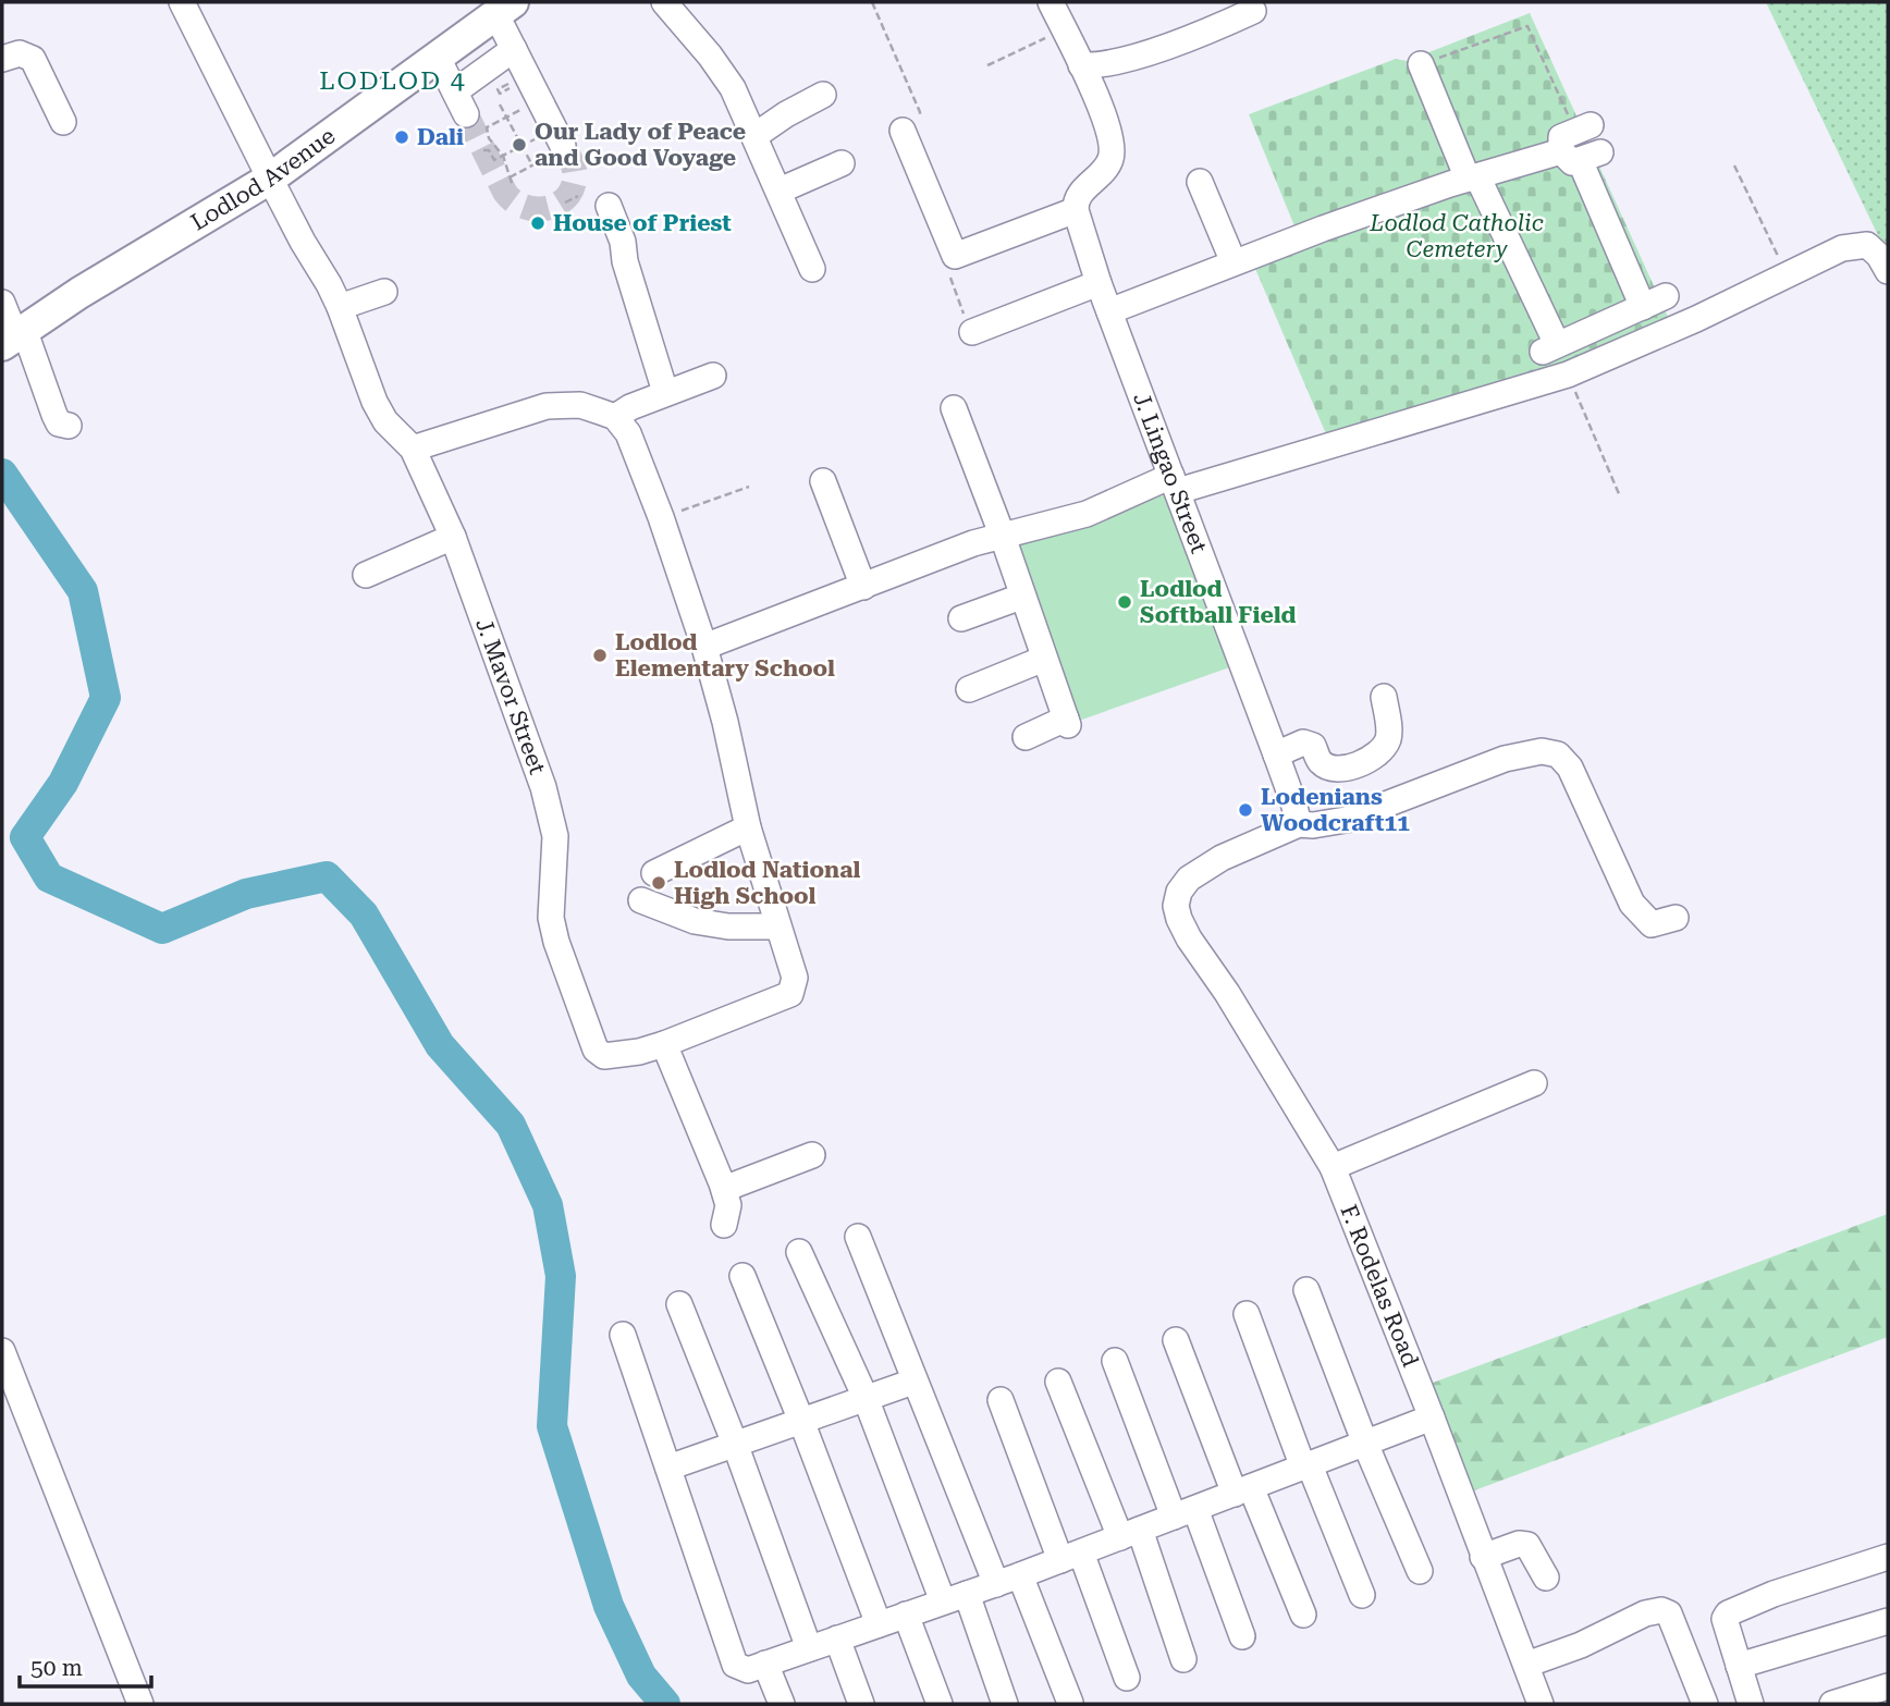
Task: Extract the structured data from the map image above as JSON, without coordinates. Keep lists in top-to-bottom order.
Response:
{
  "streets": {
    "main road": ["Lodlod Avenue"],
    "street": ["J. Lingao Street", "J. Mavor Street", "F. Rodelas Road"]
  },
  "crossings": [
    ["Lodlod Avenue", "J. Mavor Street"],
    ["J. Lingao Street", "F. Rodelas Road"]
  ],
  "districts": ["LODLOD 4"],
  "parks": ["Lodlod Catholic Cemetery"],
  "places": [
    "Dali",
    "Our Lady of Peace and Good Voyage",
    "House of Priest",
    "Lodlod Softball Field",
    "Lodlod Elementary School",
    "Lodenians Woodcraft11",
    "Lodlod National High School"
  ],
  "scale_bar": "50 m"
}
